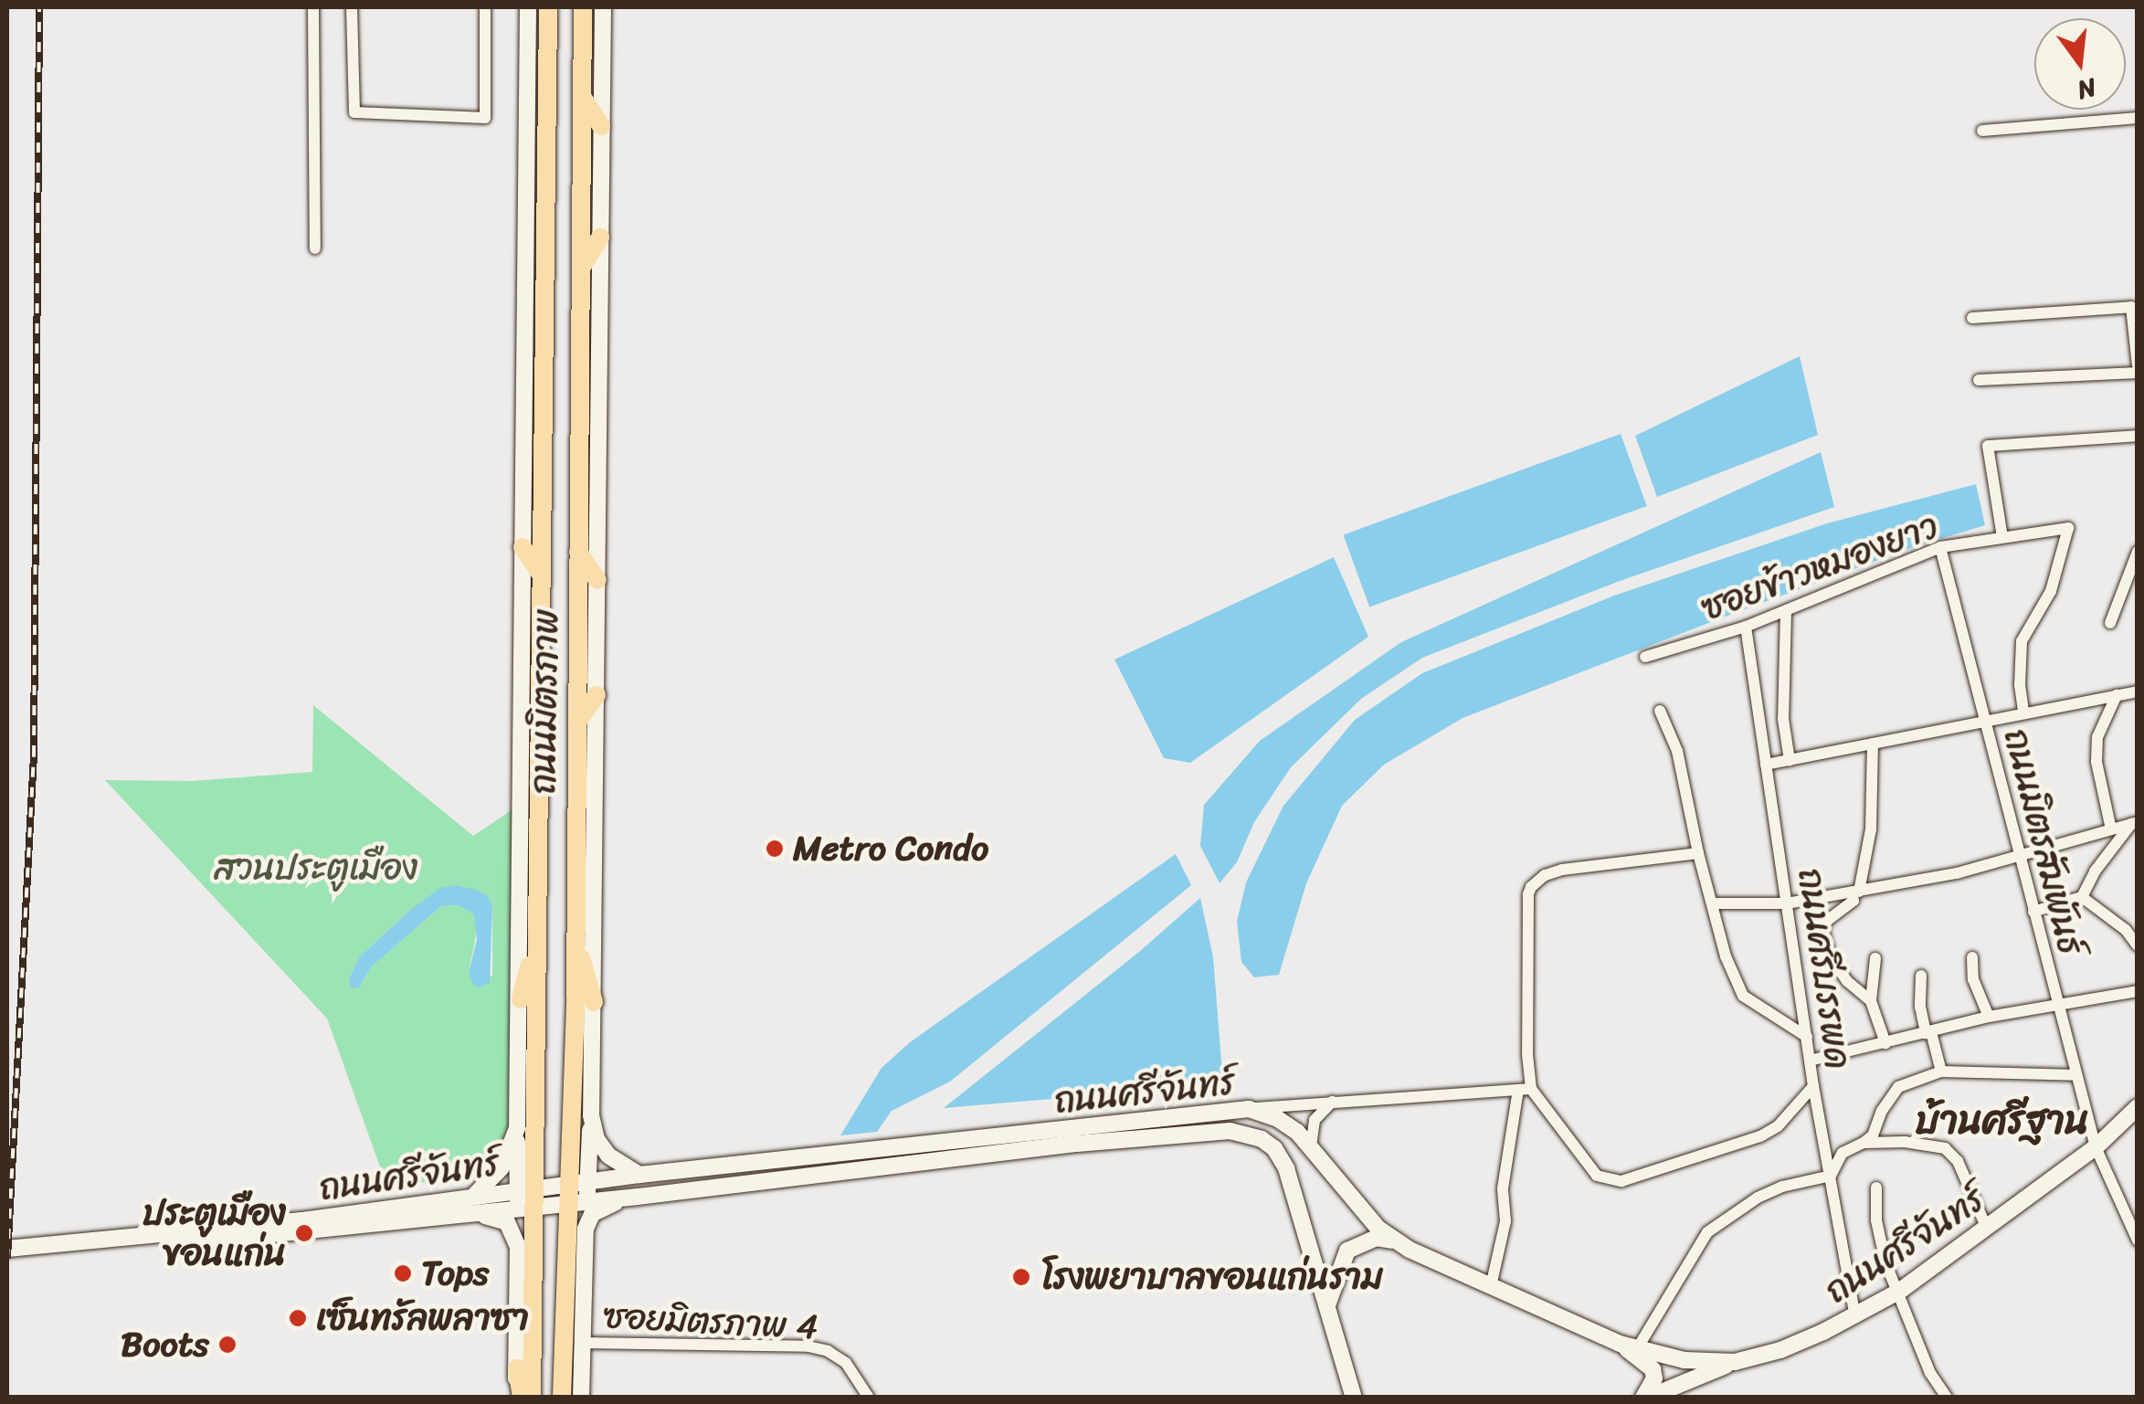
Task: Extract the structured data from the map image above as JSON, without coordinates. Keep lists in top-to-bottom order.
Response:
{
  "streets": {
    "main road": ["ถนนมิตรภาพ", "ถนนศรีจันทร์"],
    "street": [
      "ซอยข้าวหมองยาว",
      "ถนนมิตรสัมพันธ์",
      "ถนนศรีบรรพด",
      "ซอยมิตรภาพ 4"
    ]
  },
  "crossings": [
    ["ซอยข้าวหมองยาว", "ถนนมิตรสัมพันธ์"],
    ["ซอยข้าวหมองยาว", "ถนนศรีบรรพด"],
    ["ถนนมิตรภาพ", "ถนนศรีจันทร์"],
    ["ถนนมิตรภาพ", "ซอยมิตรภาพ 4"],
    ["ถนนมิตรสัมพันธ์", "ถนนศรีจันทร์"],
    ["ถนนศรีบรรพด", "ถนนศรีจันทร์"]
  ],
  "districts": ["บ้านศรีฐาน"],
  "parks": ["สวนประตูเมือง"],
  "places": [
    "Metro Condo",
    "ประตูเมือง ขอนแก่น",
    "Tops",
    "โรงพยาบาลขอนแก่นราม",
    "เซ็นทรัลพลาซา",
    "Boots"
  ],
  "north": "bottom"
}
